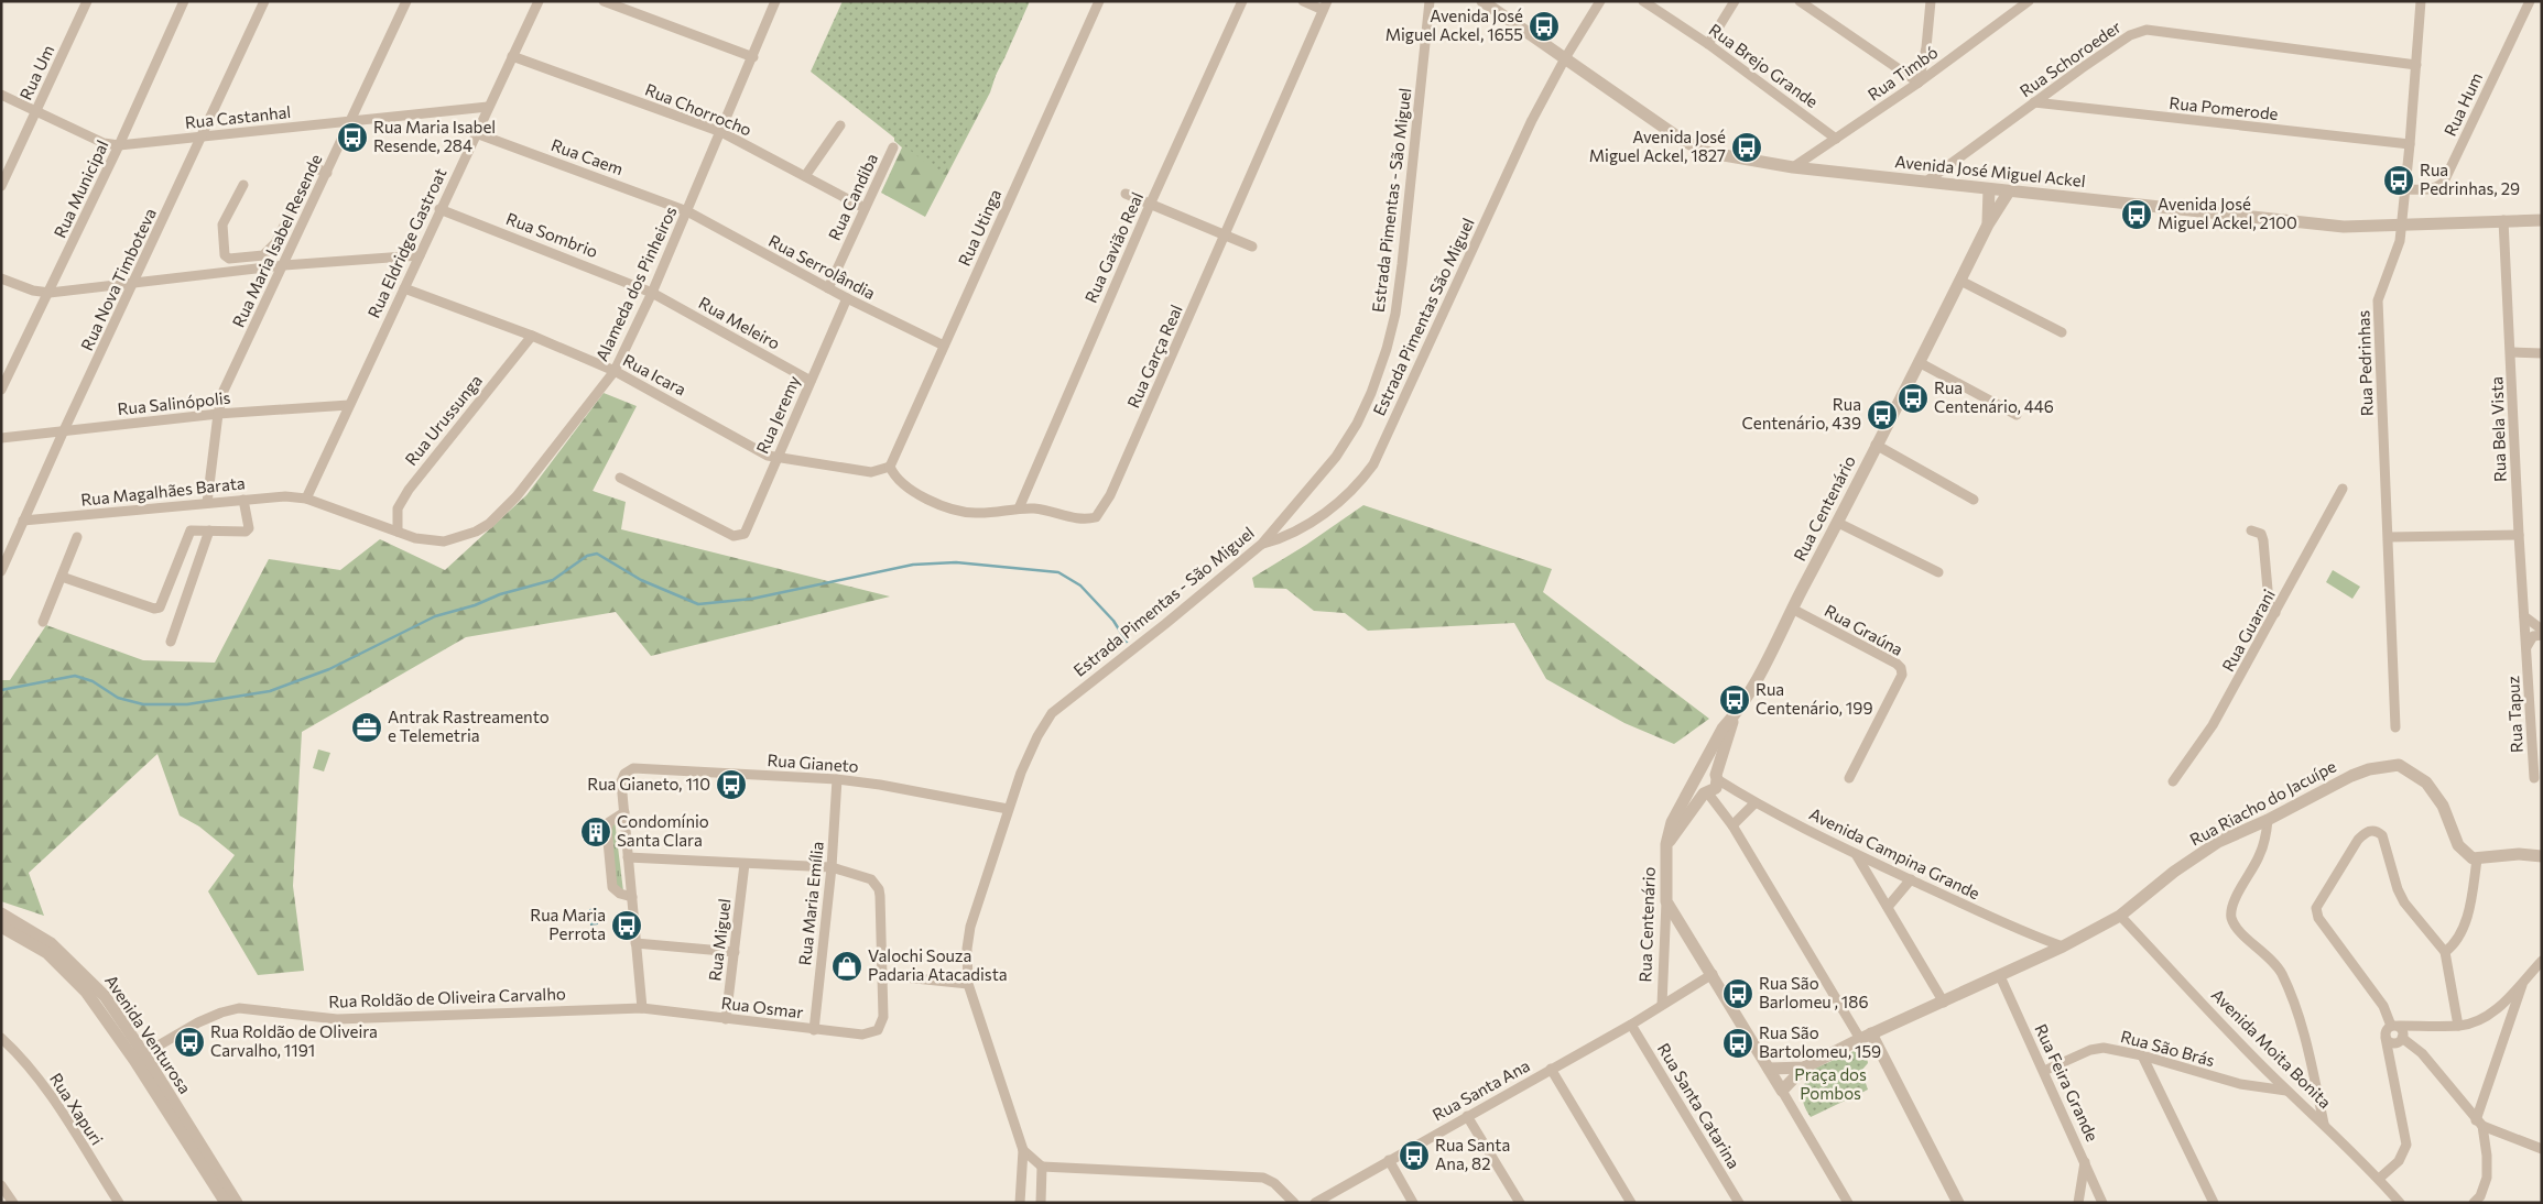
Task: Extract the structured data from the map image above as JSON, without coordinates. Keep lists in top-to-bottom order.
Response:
{
  "streets": {
    "street": [
      "Rua Schoroeder",
      "Rua Brejo Grande",
      "Rua Um",
      "Rua Timbó",
      "Rua Hum",
      "Rua Pomerode",
      "Rua Chorrocho",
      "Rua Castanhal",
      "Rua Caem",
      "Avenida José Miguel Ackel",
      "Rua Municipal",
      "Rua Candiba",
      "Estrada Pimentas - São Miguel",
      "Rua Utinga",
      "Rua Sombrio",
      "Rua Maria Isabel Resende",
      "Rua Eldridge Gastroat",
      "Rua Gavião Real",
      "Rua Serrolândia",
      "Rua Nova Timboteva",
      "Alameda dos Pinheiros",
      "Estrada Pimentas São Miguel",
      "Rua Meleiro",
      "Rua Garça Real",
      "Rua Pedrinhas",
      "Rua Icara",
      "Rua Salinópolis",
      "Rua Jeremy",
      "Rua Urussunga",
      "Rua Bela Vista",
      "Rua Magalhães Barata",
      "Rua Centenário",
      "Rua Graúna",
      "Rua Guarani",
      "Rua Tapuz",
      "Rua Gianeto",
      "Rua Riacho do Jacuípe",
      "Avenida Campina Grande",
      "Rua Maria Emília",
      "Rua Miguel",
      "Rua Roldão de Oliveira Carvalho",
      "Rua Osmar",
      "Avenida Venturosa",
      "Rua São Brás",
      "Avenida Moita Bonita",
      "Rua Feira Grande",
      "Rua Santa Ana",
      "Rua Santa Catarina",
      "Rua Xapuri"
    ]
  },
  "crossings": [
    ["Rua Schoroeder", "Rua Pomerode"],
    ["Rua Schoroeder", "Avenida José Miguel Ackel"],
    ["Rua Schoroeder", "Rua Pedrinhas"],
    ["Rua Brejo Grande", "Rua Timbó"],
    ["Rua Um", "Rua Castanhal"],
    ["Rua Timbó", "Avenida José Miguel Ackel"],
    ["Rua Hum", "Rua Pedrinhas"],
    ["Rua Pomerode", "Rua Pedrinhas"],
    ["Rua Chorrocho", "Rua Candiba"],
    ["Rua Chorrocho", "Rua Eldridge Gastroat"],
    ["Rua Chorrocho", "Alameda dos Pinheiros"],
    ["Rua Castanhal", "Rua Municipal"],
    ["Rua Castanhal", "Rua Maria Isabel Resende"],
    ["Rua Castanhal", "Rua Eldridge Gastroat"],
    ["Rua Castanhal", "Rua Nova Timboteva"],
    ["Rua Caem", "Rua Eldridge Gastroat"],
    ["Rua Caem", "Rua Serrolândia"],
    ["Rua Caem", "Alameda dos Pinheiros"],
    ["Avenida José Miguel Ackel", "Estrada Pimentas São Miguel"],
    ["Avenida José Miguel Ackel", "Rua Pedrinhas"],
    ["Avenida José Miguel Ackel", "Rua Bela Vista"],
    ["Avenida José Miguel Ackel", "Rua Centenário"],
    ["Rua Candiba", "Rua Serrolândia"],
    ["Estrada Pimentas - São Miguel", "Estrada Pimentas São Miguel"],
    ["Estrada Pimentas - São Miguel", "Rua Gianeto"],
    ["Rua Utinga", "Rua Serrolândia"],
    ["Rua Utinga", "Rua Garça Real"],
    ["Rua Utinga", "Rua Icara"],
    ["Rua Sombrio", "Rua Eldridge Gastroat"],
    ["Rua Sombrio", "Alameda dos Pinheiros"],
    ["Rua Sombrio", "Rua Meleiro"],
    ["Rua Maria Isabel Resende", "Rua Salinópolis"],
    ["Rua Maria Isabel Resende", "Rua Magalhães Barata"],
    ["Rua Eldridge Gastroat", "Alameda dos Pinheiros"],
    ["Rua Eldridge Gastroat", "Rua Icara"],
    ["Rua Eldridge Gastroat", "Rua Salinópolis"],
    ["Rua Eldridge Gastroat", "Rua Magalhães Barata"],
    ["Rua Gavião Real", "Rua Garça Real"],
    ["Rua Serrolândia", "Alameda dos Pinheiros"],
    ["Rua Serrolândia", "Rua Jeremy"],
    ["Rua Nova Timboteva", "Rua Salinópolis"],
    ["Rua Nova Timboteva", "Rua Magalhães Barata"],
    ["Alameda dos Pinheiros", "Rua Meleiro"],
    ["Alameda dos Pinheiros", "Rua Icara"],
    ["Alameda dos Pinheiros", "Rua Urussunga"],
    ["Alameda dos Pinheiros", "Rua Magalhães Barata"],
    ["Rua Meleiro", "Rua Jeremy"],
    ["Rua Garça Real", "Rua Icara"],
    ["Rua Icara", "Rua Jeremy"],
    ["Rua Icara", "Rua Urussunga"],
    ["Rua Bela Vista", "Rua Tapuz"],
    ["Rua Centenário", "Rua Graúna"],
    ["Rua Centenário", "Avenida Campina Grande"],
    ["Rua Centenário", "Rua Santa Ana"],
    ["Rua Gianeto", "Rua Maria Emília"],
    ["Rua Riacho do Jacuípe", "Avenida Campina Grande"],
    ["Rua Riacho do Jacuípe", "Avenida Moita Bonita"],
    ["Rua Riacho do Jacuípe", "Rua Feira Grande"],
    ["Rua Maria Emília", "Rua Osmar"],
    ["Rua Miguel", "Rua Osmar"],
    ["Rua Roldão de Oliveira Carvalho", "Rua Osmar"],
    ["Rua Roldão de Oliveira Carvalho", "Avenida Venturosa"],
    ["Rua São Brás", "Avenida Moita Bonita"],
    ["Rua São Brás", "Rua Feira Grande"],
    ["Rua Santa Ana", "Rua Santa Catarina"]
  ],
  "parks": ["Praça dos Pombos"],
  "places": {
    "bus stop": [
      "Avenida José Miguel Ackel, 1655",
      "Rua Maria Isabel Resende, 284",
      "Avenida José Miguel Ackel, 1827",
      "Rua Pedrinhas, 29",
      "Avenida José Miguel Ackel, 2100",
      "Rua Centenário, 446",
      "Rua Centenário, 439",
      "Rua Centenário, 199",
      "Rua Gianeto, 110",
      "Rua Maria Perrota",
      "Rua São Barlomeu , 186",
      "Rua Roldão de Oliveira Carvalho, 1191",
      "Rua São Bartolomeu, 159",
      "Rua Santa Ana, 82"
    ],
    "office": ["Antrak Rastreamento e Telemetria"],
    "building": ["Condomínio Santa Clara"],
    "shop": ["Valochi Souza Padaria Atacadista"]
  }
}
